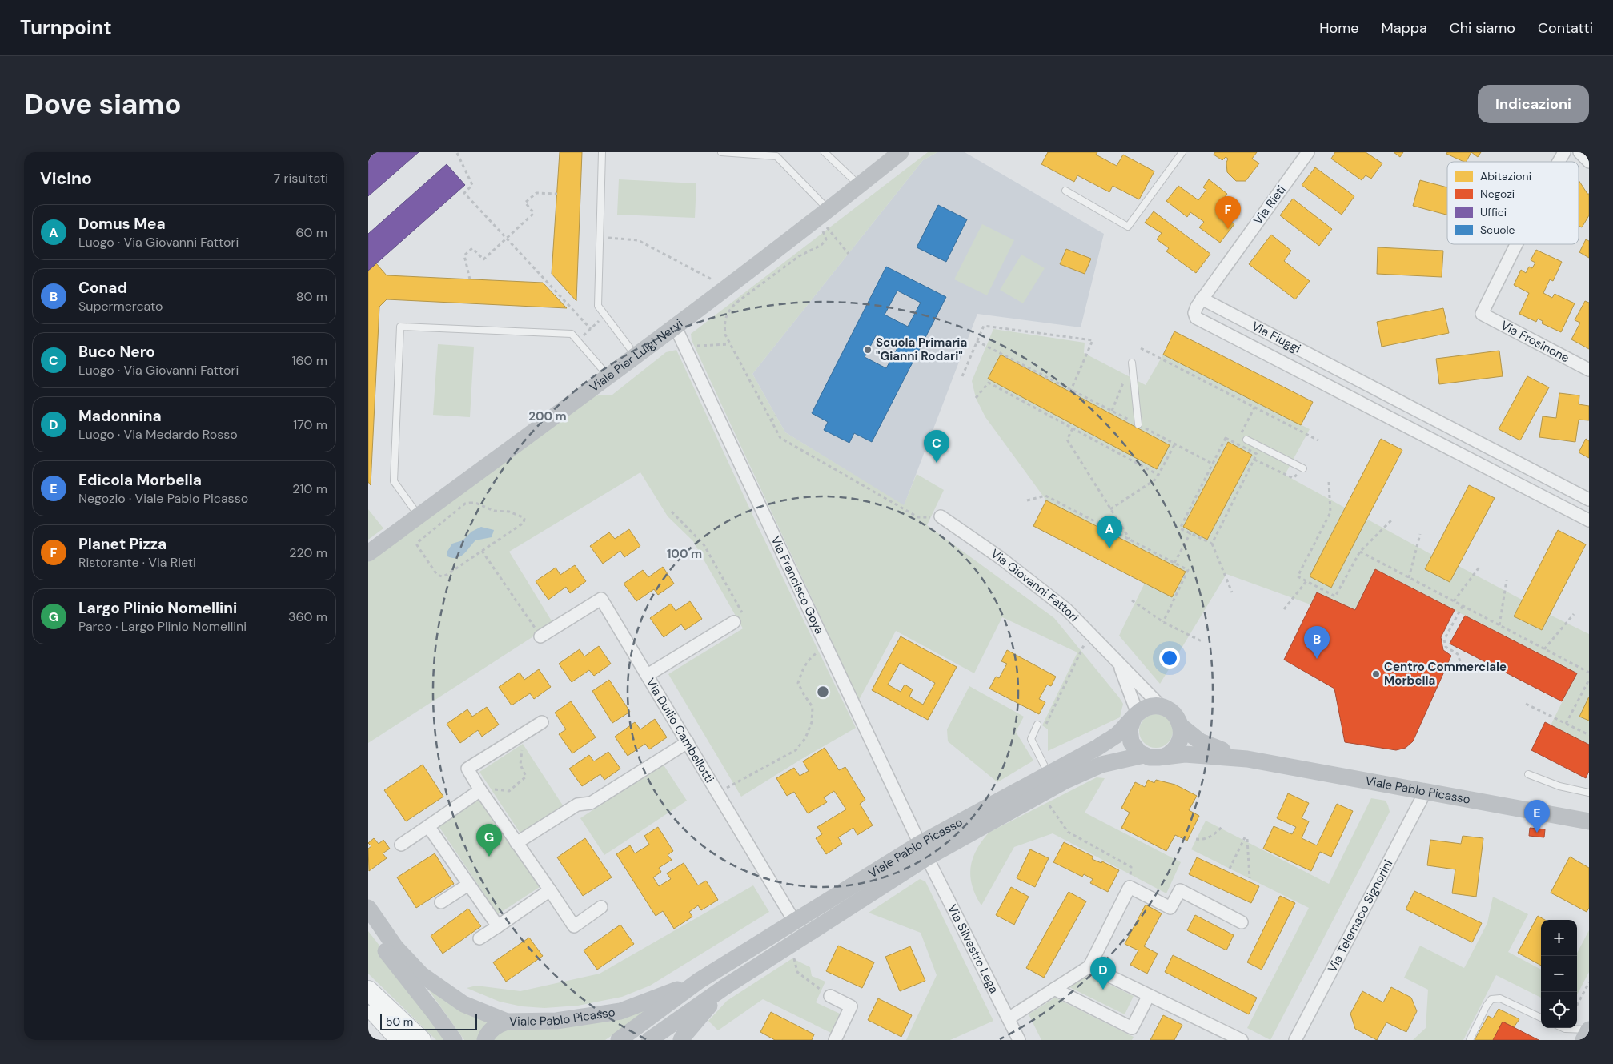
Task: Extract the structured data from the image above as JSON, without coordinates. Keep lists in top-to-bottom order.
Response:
{
  "streets": {
    "street": [
      "Via Rieti",
      "Via Fiuggi",
      "Via Frosinone",
      "Viale Pier Luigi Nervi",
      "Via Francisco Goya",
      "Via Giovanni Fattori",
      "Via Duilio Cambellotti",
      "Viale Pablo Picasso",
      "Via Telemaco Signorini",
      "Via Silvestro Lega"
    ]
  },
  "crossings": [
    ["Via Rieti", "Via Fiuggi"],
    ["Viale Pier Luigi Nervi", "Via Francisco Goya"],
    ["Via Francisco Goya", "Viale Pablo Picasso"],
    ["Via Francisco Goya", "Via Silvestro Lega"],
    ["Via Giovanni Fattori", "Viale Pablo Picasso"],
    ["Via Duilio Cambellotti", "Viale Pablo Picasso"],
    ["Viale Pablo Picasso", "Via Telemaco Signorini"],
    ["Viale Pablo Picasso", "Via Silvestro Lega"]
  ],
  "places": ["Scuola Primaria \"Gianni Rodari\"", "Centro Commerciale Morbella"],
  "legend": [
    "Abitazioni",
    "Negozi",
    "Uffici",
    "Scuole"
  ],
  "scale_bar": "50 m",
  "page": {
    "header": "Turnpoint",
    "nav": [
      "Home",
      "Mappa",
      "Chi siamo",
      "Contatti"
    ],
    "buttons": "Indicazioni",
    "title": "Dove siamo",
    "heading": ["Vicino", "7 risultati"],
    "pins": [
      "F",
      "C",
      "A",
      "B",
      "E",
      "G",
      "D"
    ],
    "list": [
      {
        "mark": "A",
        "name": "Domus Mea",
        "note": "Luogo · Via Giovanni Fattori",
        "value": "60 m"
      },
      {
        "mark": "B",
        "name": "Conad",
        "note": "Supermercato",
        "value": "80 m"
      },
      {
        "mark": "C",
        "name": "Buco Nero",
        "note": "Luogo · Via Giovanni Fattori",
        "value": "160 m"
      },
      {
        "mark": "D",
        "name": "Madonnina",
        "note": "Luogo · Via Medardo Rosso",
        "value": "170 m"
      },
      {
        "mark": "E",
        "name": "Edicola Morbella",
        "note": "Negozio · Viale Pablo Picasso",
        "value": "210 m"
      },
      {
        "mark": "F",
        "name": "Planet Pizza",
        "note": "Ristorante · Via Rieti",
        "value": "220 m"
      },
      {
        "mark": "G",
        "name": "Largo Plinio Nomellini",
        "note": "Parco · Largo Plinio Nomellini",
        "value": "360 m"
      }
    ],
    "map_buttons": ["+", "−"],
    "scale": "50 m"
  },
  "rings": ["200 m", "100 m"]
}
